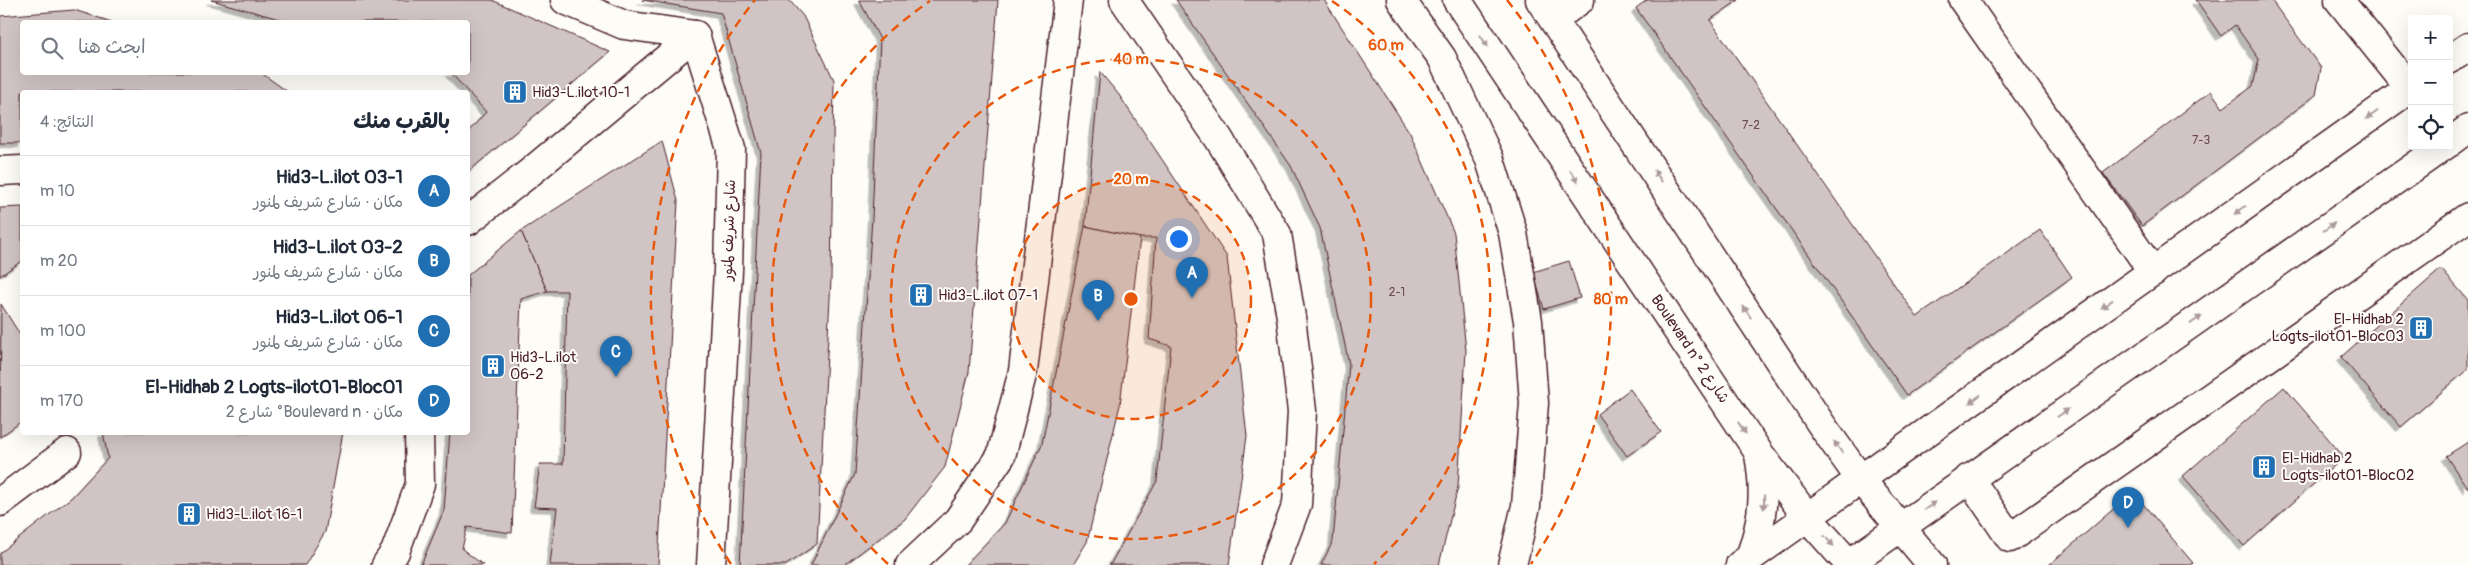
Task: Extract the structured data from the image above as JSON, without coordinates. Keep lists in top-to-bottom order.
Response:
{
  "streets": {
    "street": ["شارع شريف لمنور", "Boulevard n° شارع 2"]
  },
  "places": {
    "building": [
      "Hid3-L.ilot 10-1",
      "Hid3-L.ilot 07-1",
      "El-Hidhab 2 Logts-ilot01-Bloc03",
      "Hid3-L.ilot 06-2",
      "El-Hidhab 2 Logts-ilot01-Bloc02",
      "Hid3-L.ilot 16-1"
    ]
  },
  "house_numbers": ["7-2", "7-3", "2-1"],
  "page": {
    "map_buttons": ["+", "−"],
    "search": "ابحث هنا",
    "heading": ["بالقرب منك", "النتائج: 4"],
    "list": [
      {
        "mark": "A",
        "name": "Hid3-L.ilot 03-1",
        "note": "مكان · شارع شريف لمنور",
        "value": "10 m"
      },
      {
        "mark": "B",
        "name": "Hid3-L.ilot 03-2",
        "note": "مكان · شارع شريف لمنور",
        "value": "20 m"
      },
      {
        "mark": "C",
        "name": "Hid3-L.ilot 06-1",
        "note": "مكان · شارع شريف لمنور",
        "value": "100 m"
      },
      {
        "mark": "D",
        "name": "El-Hidhab 2 Logts-ilot01-Bloc01",
        "note": "مكان · Boulevard n° شارع 2",
        "value": "170 m"
      }
    ],
    "pins": [
      "A",
      "B",
      "C",
      "D"
    ]
  },
  "rings": [
    "60 m",
    "40 m",
    "20 m",
    "80 m"
  ]
}
